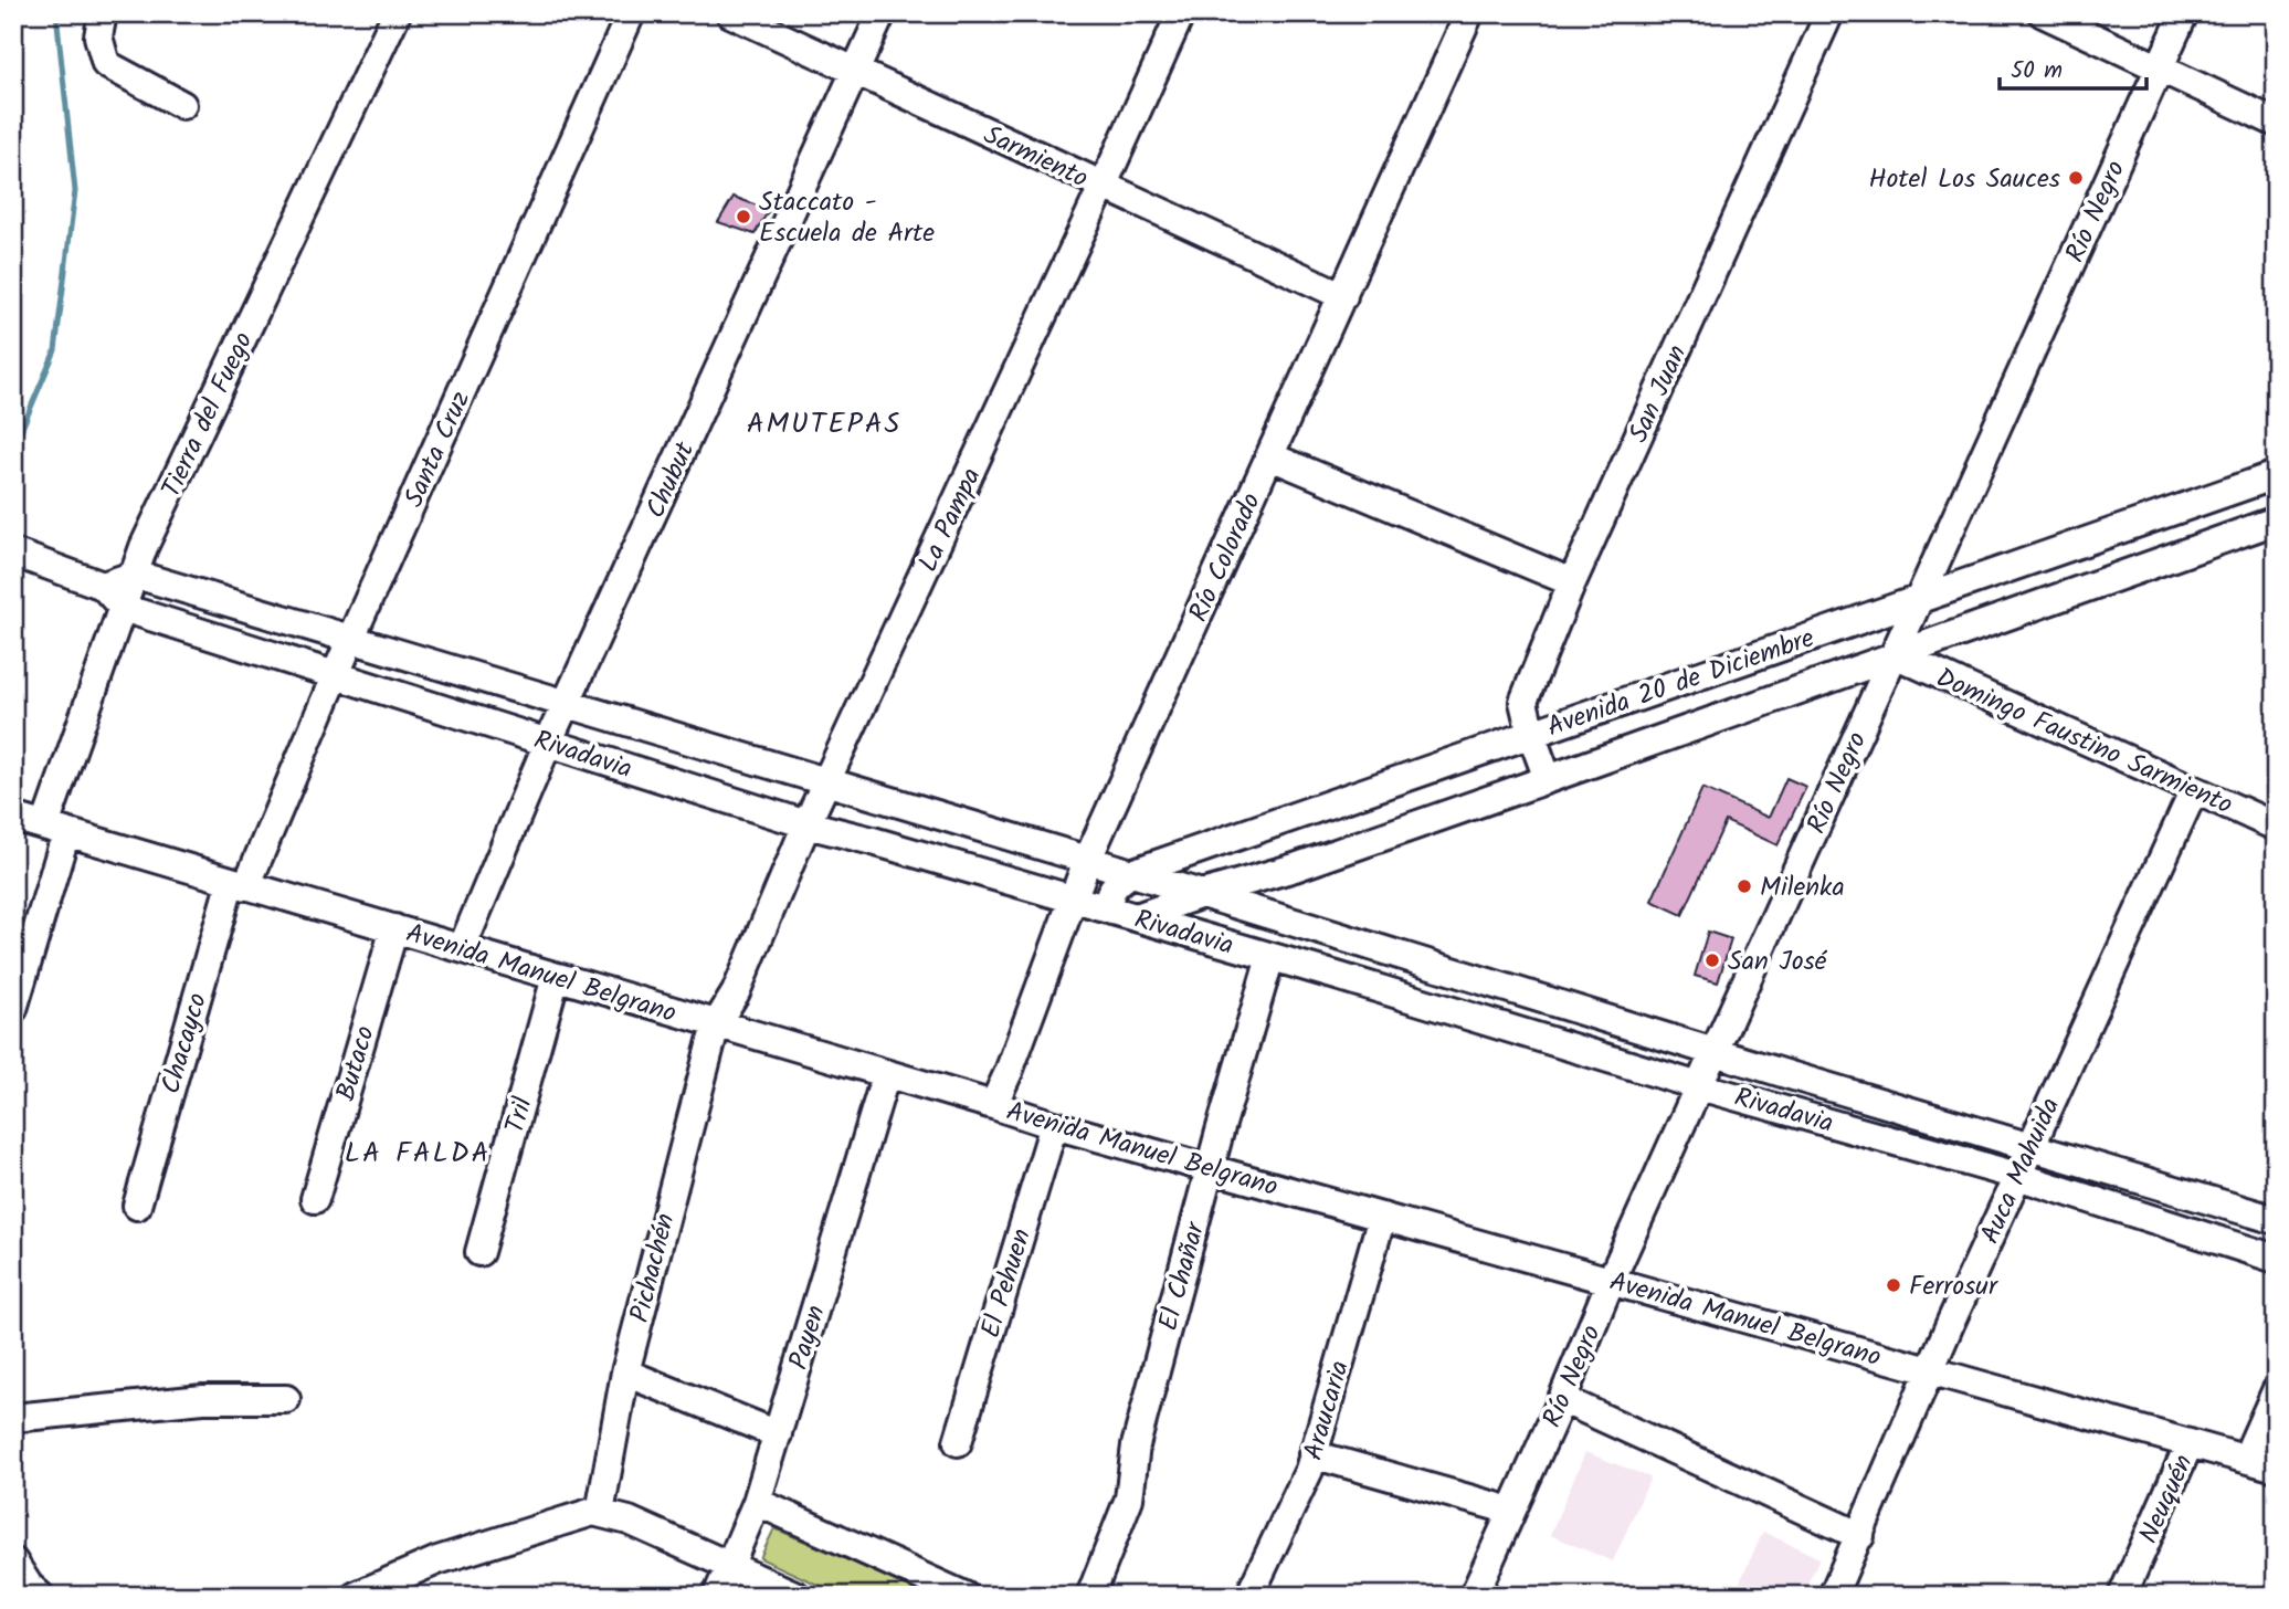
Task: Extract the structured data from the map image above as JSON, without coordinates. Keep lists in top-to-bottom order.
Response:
{
  "streets": {
    "street": [
      "Sarmiento",
      "Río Negro",
      "San Juan",
      "Tierra del Fuego",
      "Santa Cruz",
      "Chubut",
      "La Pampa",
      "Río Colorado",
      "Avenida 20 de Diciembre",
      "Domingo Faustino Sarmiento",
      "Rivadavia",
      "Avenida Manuel Belgrano",
      "Chacayco",
      "Butaco",
      "Tril",
      "Auca Mahuida",
      "Pichachén",
      "El Chañar",
      "El Pehuen",
      "Payen",
      "Araucaria",
      "Neuquén"
    ]
  },
  "crossings": [
    ["Sarmiento", "Chubut"],
    ["Sarmiento", "La Pampa"],
    ["Sarmiento", "Río Colorado"],
    ["Río Negro", "Avenida 20 de Diciembre"],
    ["Río Negro", "Domingo Faustino Sarmiento"],
    ["Río Negro", "Rivadavia"],
    ["Río Negro", "Avenida Manuel Belgrano"],
    ["San Juan", "Avenida 20 de Diciembre"],
    ["Tierra del Fuego", "Rivadavia"],
    ["Tierra del Fuego", "Avenida Manuel Belgrano"],
    ["Santa Cruz", "Rivadavia"],
    ["Santa Cruz", "Avenida Manuel Belgrano"],
    ["Santa Cruz", "Chacayco"],
    ["Chubut", "Rivadavia"],
    ["Chubut", "Avenida Manuel Belgrano"],
    ["La Pampa", "Rivadavia"],
    ["La Pampa", "Avenida Manuel Belgrano"],
    ["La Pampa", "Pichachén"],
    ["Río Colorado", "Rivadavia"],
    ["Río Colorado", "Avenida Manuel Belgrano"],
    ["Avenida 20 de Diciembre", "Domingo Faustino Sarmiento"],
    ["Avenida 20 de Diciembre", "Rivadavia"],
    ["Domingo Faustino Sarmiento", "Auca Mahuida"],
    ["Rivadavia", "Auca Mahuida"],
    ["Rivadavia", "El Chañar"],
    ["Avenida Manuel Belgrano", "Chacayco"],
    ["Avenida Manuel Belgrano", "Butaco"],
    ["Avenida Manuel Belgrano", "Tril"],
    ["Avenida Manuel Belgrano", "Auca Mahuida"],
    ["Avenida Manuel Belgrano", "Pichachén"],
    ["Avenida Manuel Belgrano", "El Chañar"],
    ["Avenida Manuel Belgrano", "El Pehuen"],
    ["Avenida Manuel Belgrano", "Payen"],
    ["Avenida Manuel Belgrano", "Araucaria"],
    ["Avenida Manuel Belgrano", "Neuquén"]
  ],
  "districts": ["AMUTEPAS", "LA FALDA"],
  "places": [
    "Hotel Los Sauces",
    "Staccato - Escuela de Arte",
    "Milenka",
    "San José",
    "Ferrosur"
  ],
  "scale_bar": "50 m"
}
